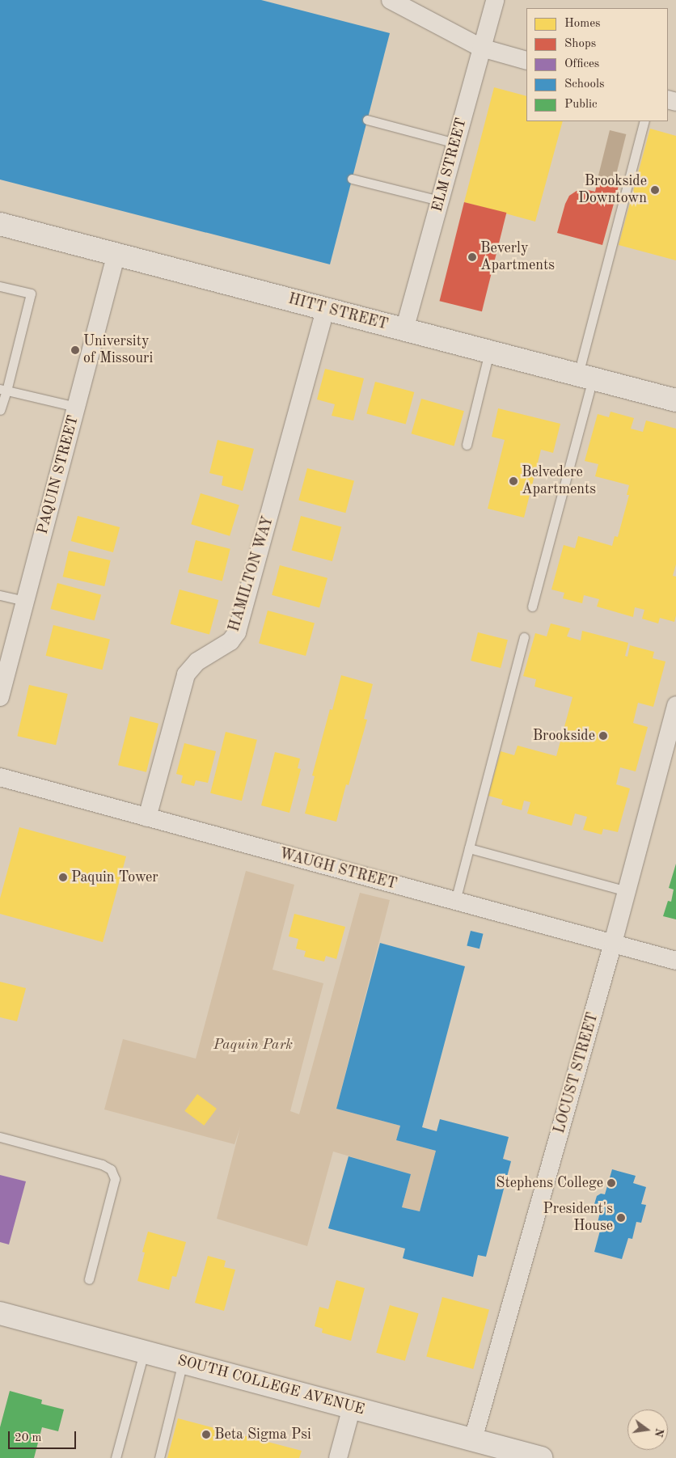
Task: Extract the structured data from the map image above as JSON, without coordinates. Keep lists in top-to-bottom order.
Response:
{
  "streets": {
    "street": [
      "ELM STREET",
      "HITT STREET",
      "PAQUIN STREET",
      "HAMILTON WAY",
      "WAUGH STREET",
      "LOCUST STREET",
      "SOUTH COLLEGE AVENUE"
    ]
  },
  "crossings": [
    ["ELM STREET", "HITT STREET"],
    ["HITT STREET", "PAQUIN STREET"],
    ["HITT STREET", "HAMILTON WAY"],
    ["HAMILTON WAY", "WAUGH STREET"],
    ["WAUGH STREET", "LOCUST STREET"],
    ["LOCUST STREET", "SOUTH COLLEGE AVENUE"]
  ],
  "parks": ["Paquin Park"],
  "places": [
    "Brookside Downtown",
    "Beverly Apartments",
    "University of Missouri",
    "Belvedere Apartments",
    "Brookside",
    "Paquin Tower",
    "Stephens College",
    "President's House",
    "Beta Sigma Psi"
  ],
  "legend": [
    "Homes",
    "Shops",
    "Offices",
    "Schools",
    "Public"
  ],
  "scale_bar": "20 m",
  "north": "right"
}
